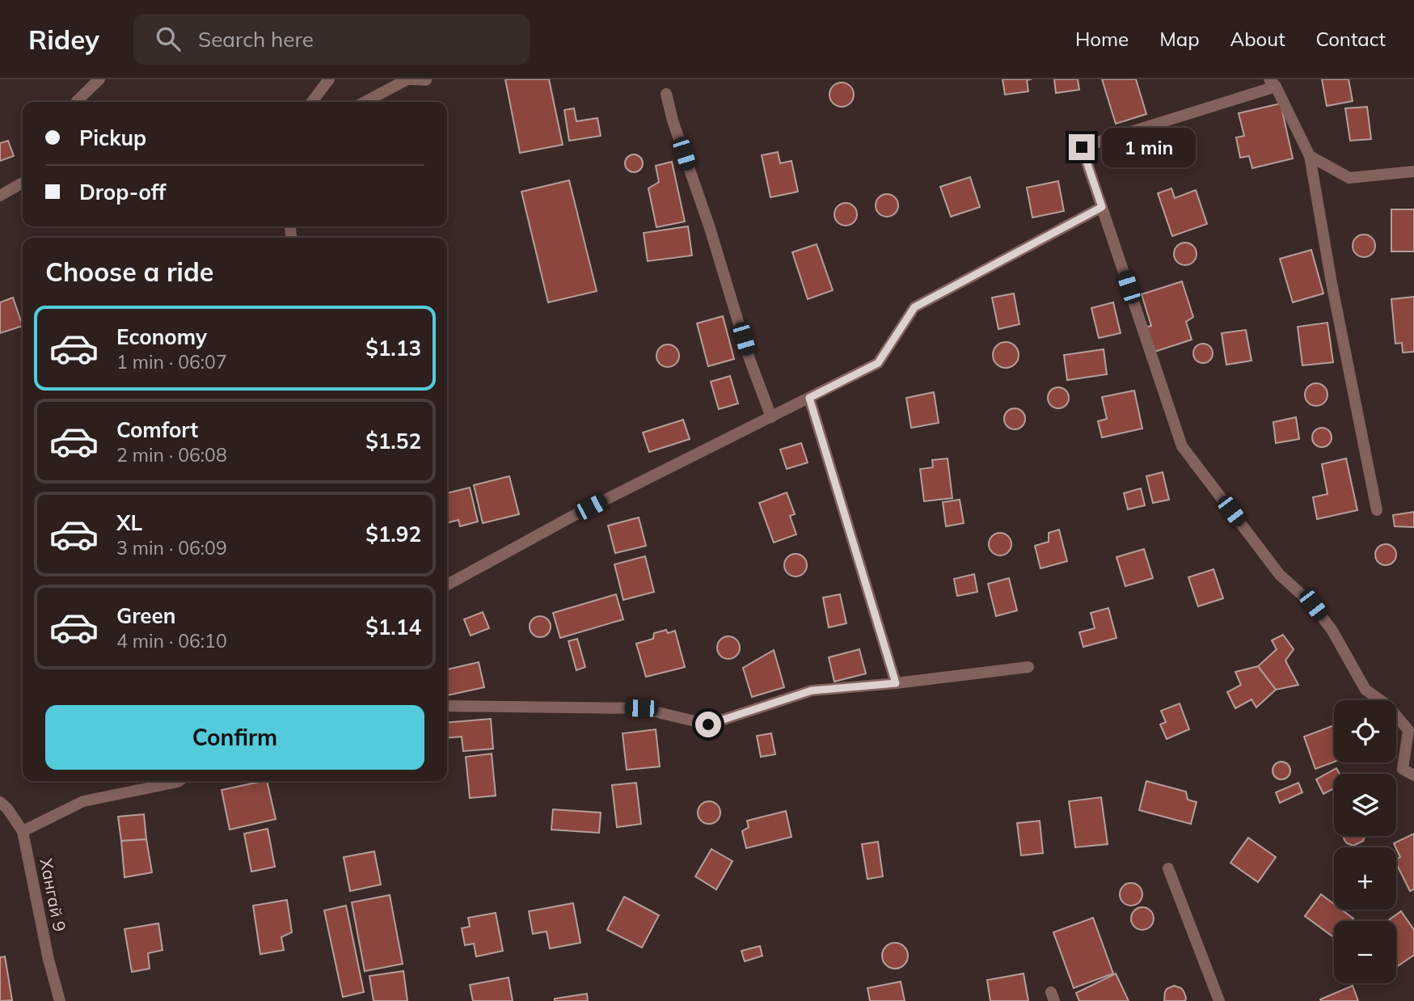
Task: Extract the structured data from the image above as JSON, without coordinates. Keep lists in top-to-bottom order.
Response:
{
  "streets": {
    "street": ["Хангай 9"]
  },
  "page": {
    "header": "Ridey",
    "search": "Search here",
    "nav": [
      "Home",
      "Map",
      "About",
      "Contact"
    ],
    "banner": ["Pickup", "Drop-off"],
    "bubble": "1 min",
    "heading": "Choose a ride",
    "list": [
      {
        "name": "Economy",
        "note": "1 min · 06:07",
        "value": "$1.13"
      },
      {
        "name": "Comfort",
        "note": "2 min · 06:08",
        "value": "$1.52"
      },
      {
        "name": "XL",
        "note": "3 min · 06:09",
        "value": "$1.92"
      },
      {
        "name": "Green",
        "note": "4 min · 06:10",
        "value": "$1.14"
      }
    ],
    "buttons": "Confirm",
    "map_buttons": ["+", "−"]
  }
}
